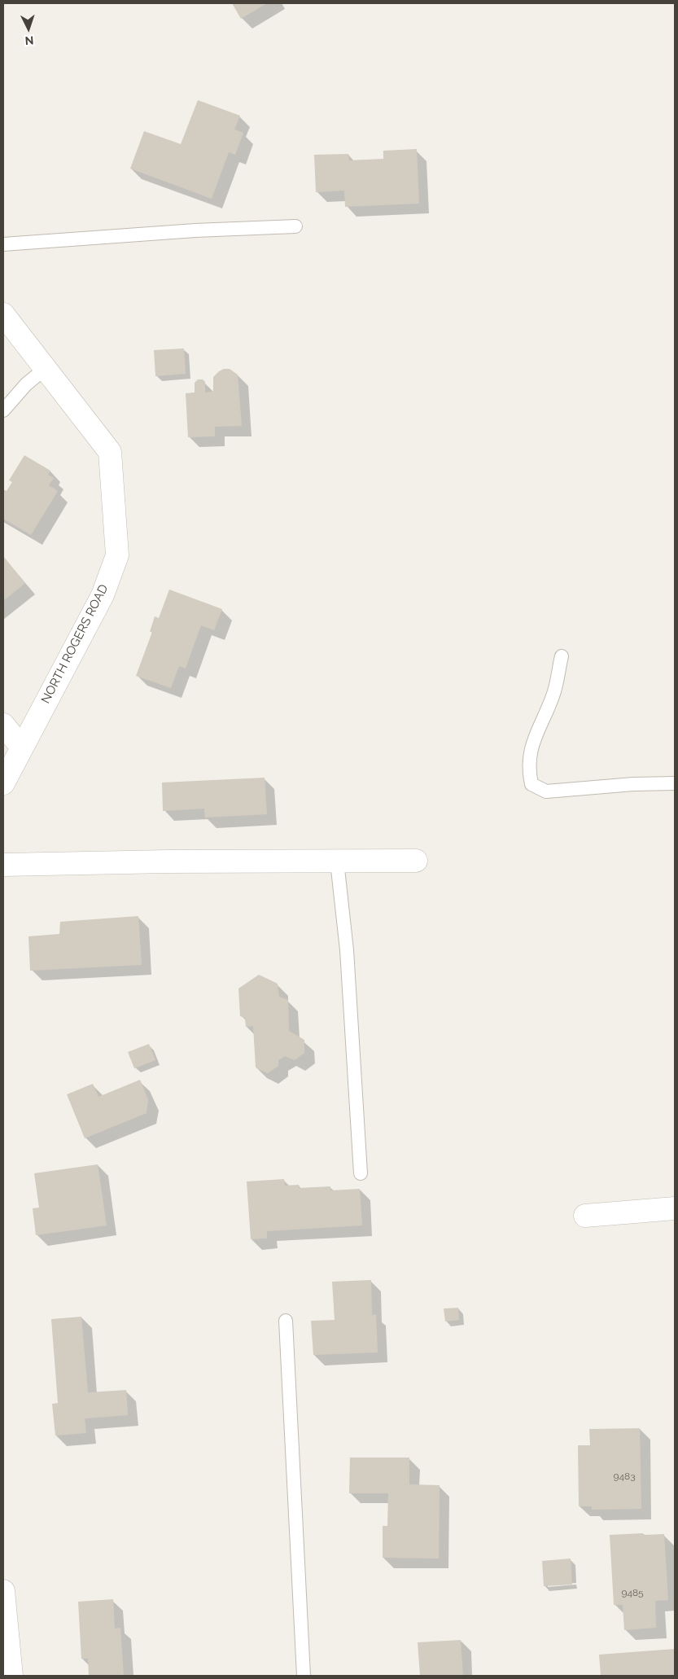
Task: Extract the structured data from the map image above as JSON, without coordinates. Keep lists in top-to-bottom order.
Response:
{
  "streets": {
    "street": ["NORTH ROGERS ROAD"]
  },
  "house_numbers": ["9483", "9485"],
  "north": "bottom"
}
